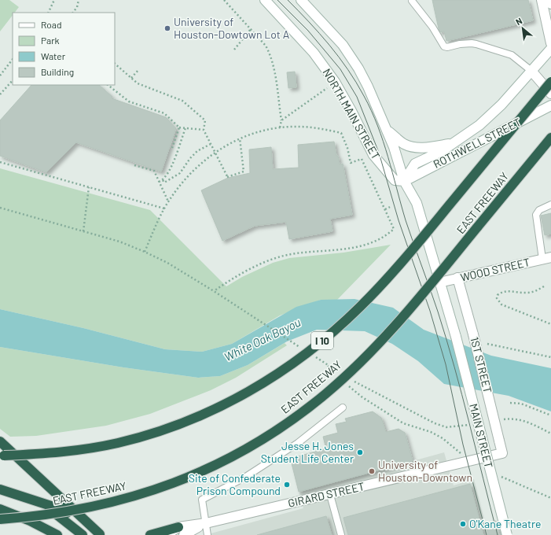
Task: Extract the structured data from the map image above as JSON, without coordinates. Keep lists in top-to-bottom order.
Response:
{
  "streets": {
    "highway": ["EAST FREEWAY", "I 10"],
    "main road": [
      "NORTH MAIN STREET",
      "ROTHWELL STREET",
      "WOOD STREET",
      "1ST STREET",
      "MAIN STREET",
      "GIRARD STREET"
    ]
  },
  "crossings": [
    ["NORTH MAIN STREET", "ROTHWELL STREET"],
    ["NORTH MAIN STREET", "WOOD STREET"],
    ["NORTH MAIN STREET", "MAIN STREET"],
    ["WOOD STREET", "1ST STREET"],
    ["1ST STREET", "GIRARD STREET"]
  ],
  "water": ["White Oak Bayou"],
  "places": [
    "University of Houston-Dowtown Lot A",
    "Jesse H. Jones Student Life Center",
    "University of Houston-Downtown",
    "Site of Confederate Prison Compound",
    "O'Kane Theatre"
  ],
  "legend": [
    "Road",
    "Park",
    "Water",
    "Building"
  ],
  "north": "top left"
}
